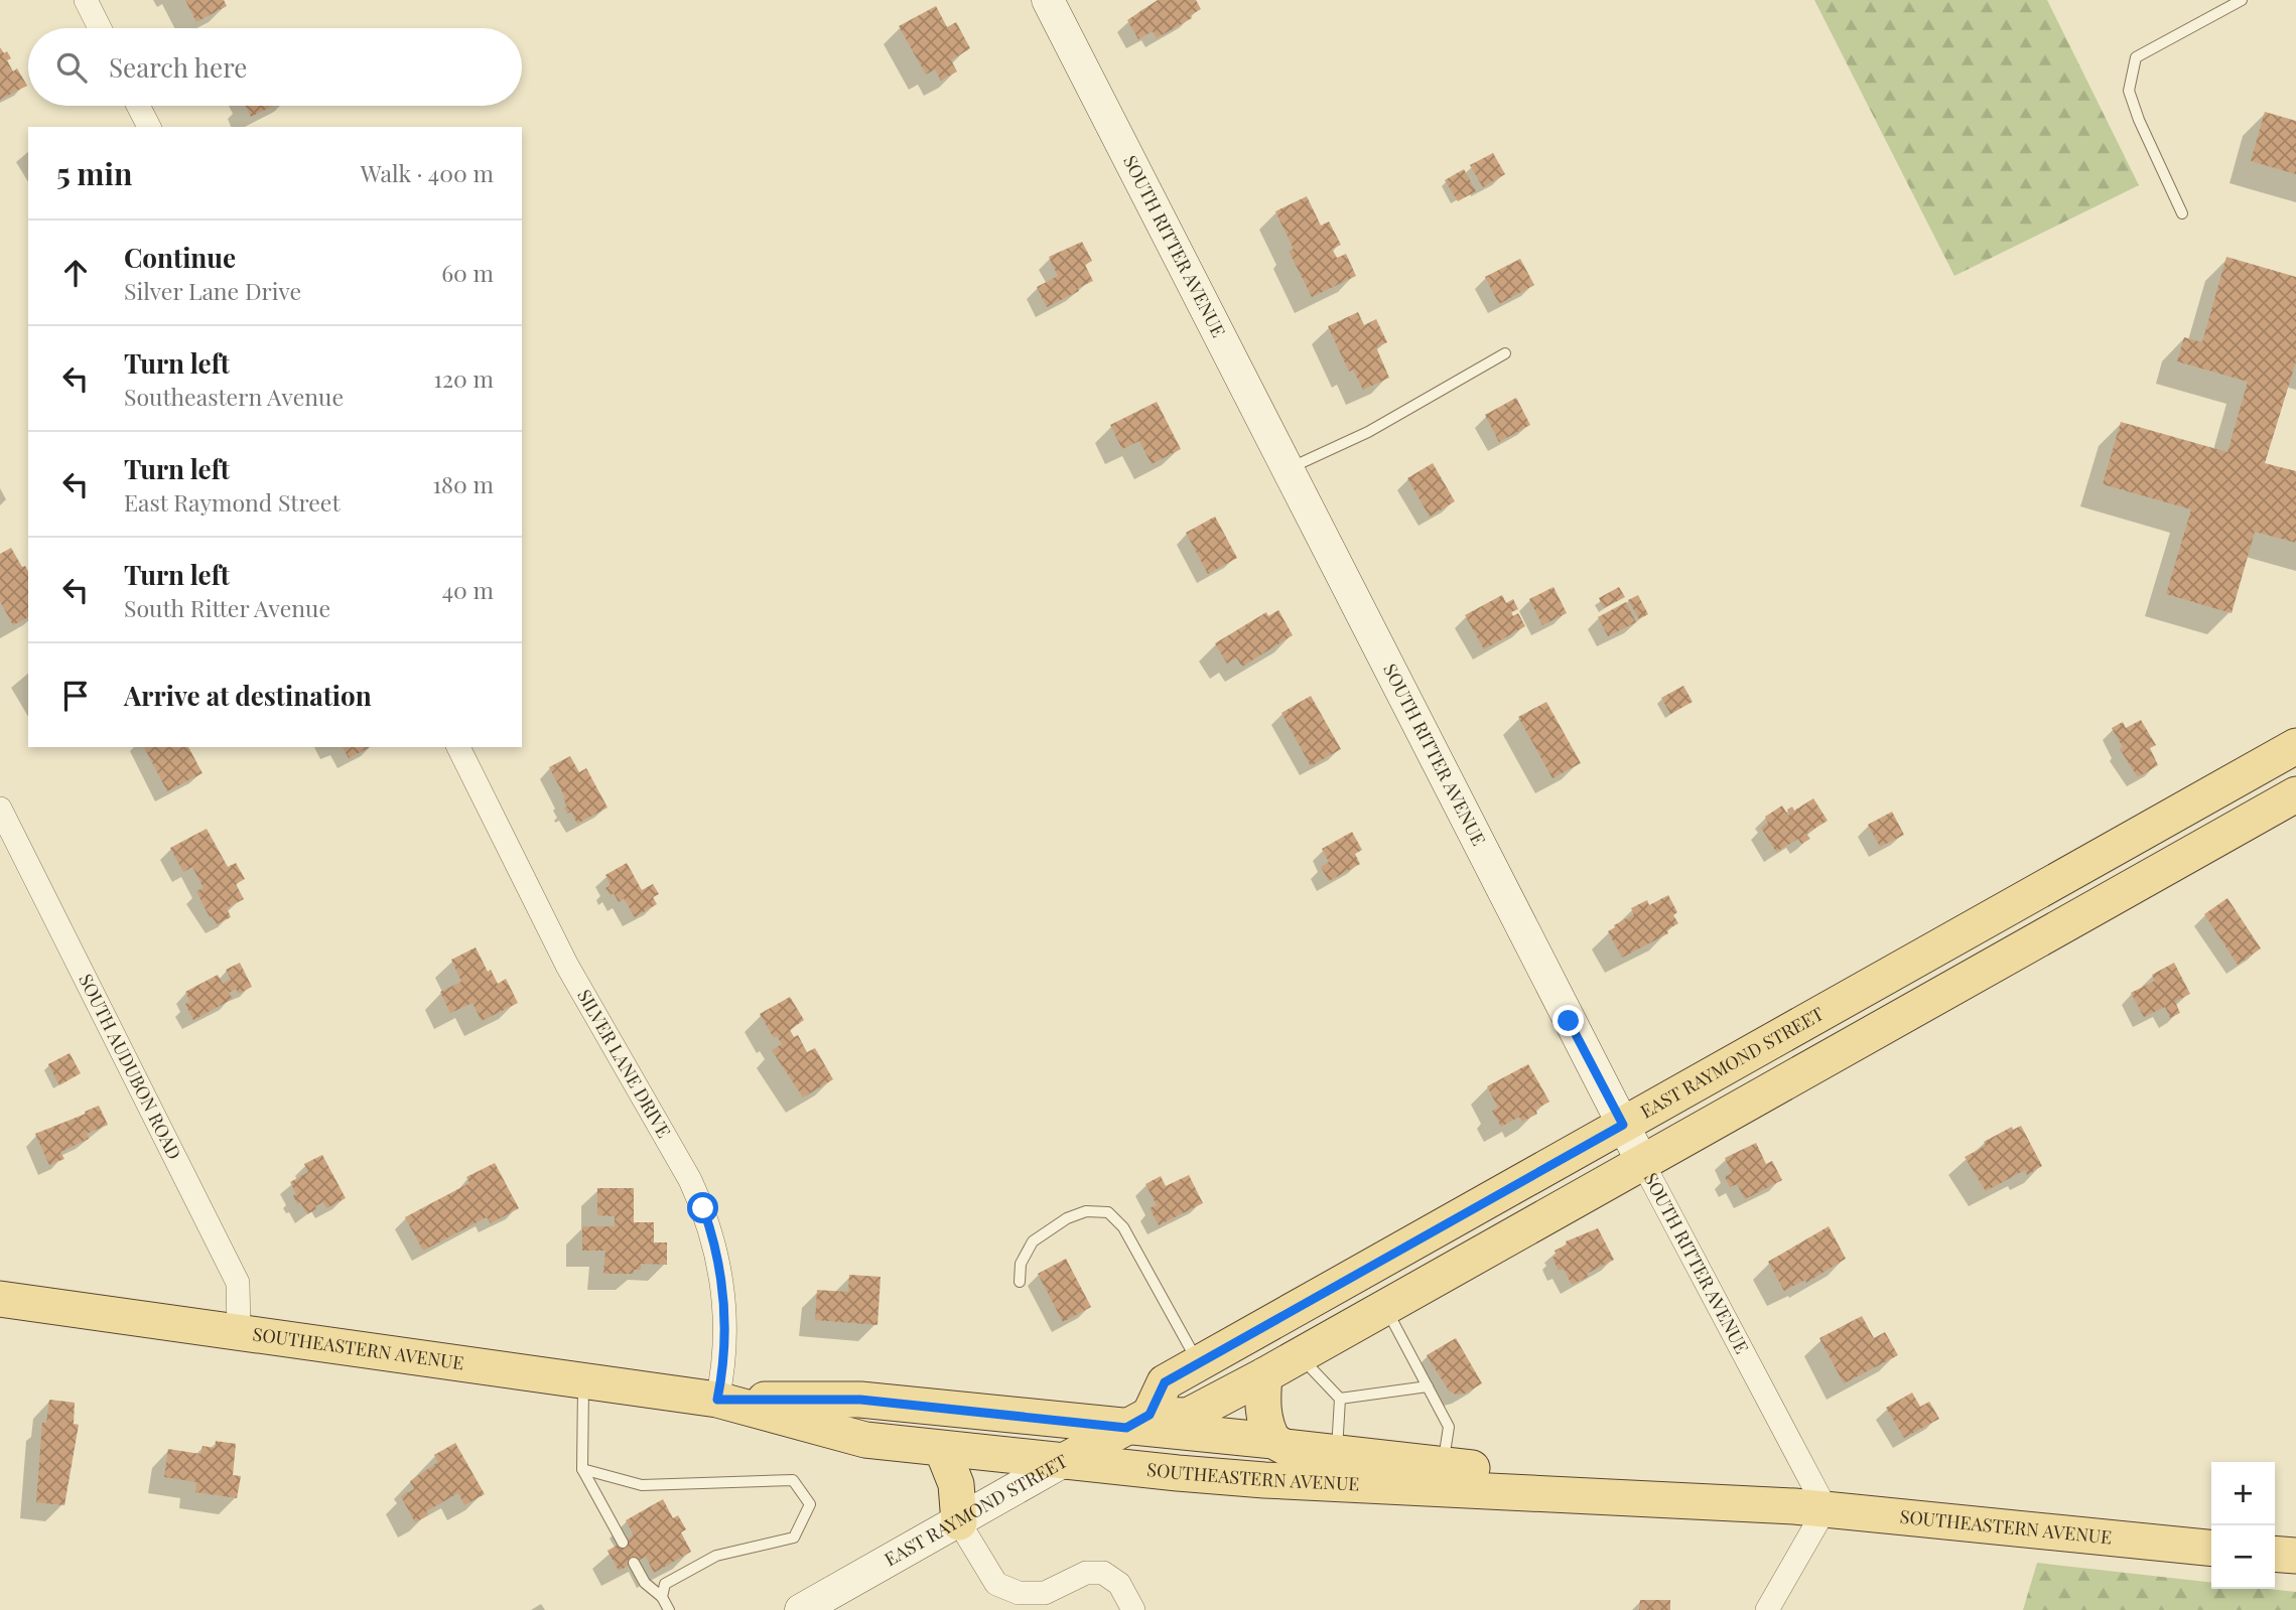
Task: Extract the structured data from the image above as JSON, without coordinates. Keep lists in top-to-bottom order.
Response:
{
  "streets": {
    "main road": ["EAST RAYMOND STREET", "SOUTHEASTERN AVENUE"],
    "street": ["SOUTH RITTER AVENUE", "SILVER LANE DRIVE", "SOUTH AUDUBON ROAD"]
  },
  "crossings": [
    ["SOUTH RITTER AVENUE", "EAST RAYMOND STREET"],
    ["SOUTH RITTER AVENUE", "SOUTHEASTERN AVENUE"],
    ["EAST RAYMOND STREET", "SOUTHEASTERN AVENUE"],
    ["SILVER LANE DRIVE", "SOUTHEASTERN AVENUE"],
    ["SOUTH AUDUBON ROAD", "SOUTHEASTERN AVENUE"]
  ],
  "page": {
    "search": "Search here",
    "heading": ["5 min", "Walk · 400 m"],
    "list": [
      ["Continue", "Silver Lane Drive", "60 m"],
      ["Turn left", "Southeastern Avenue", "120 m"],
      ["Turn left", "East Raymond Street", "180 m"],
      ["Turn left", "South Ritter Avenue", "40 m"],
      "Arrive at destination"
    ],
    "map_buttons": ["+", "−"]
  }
}
